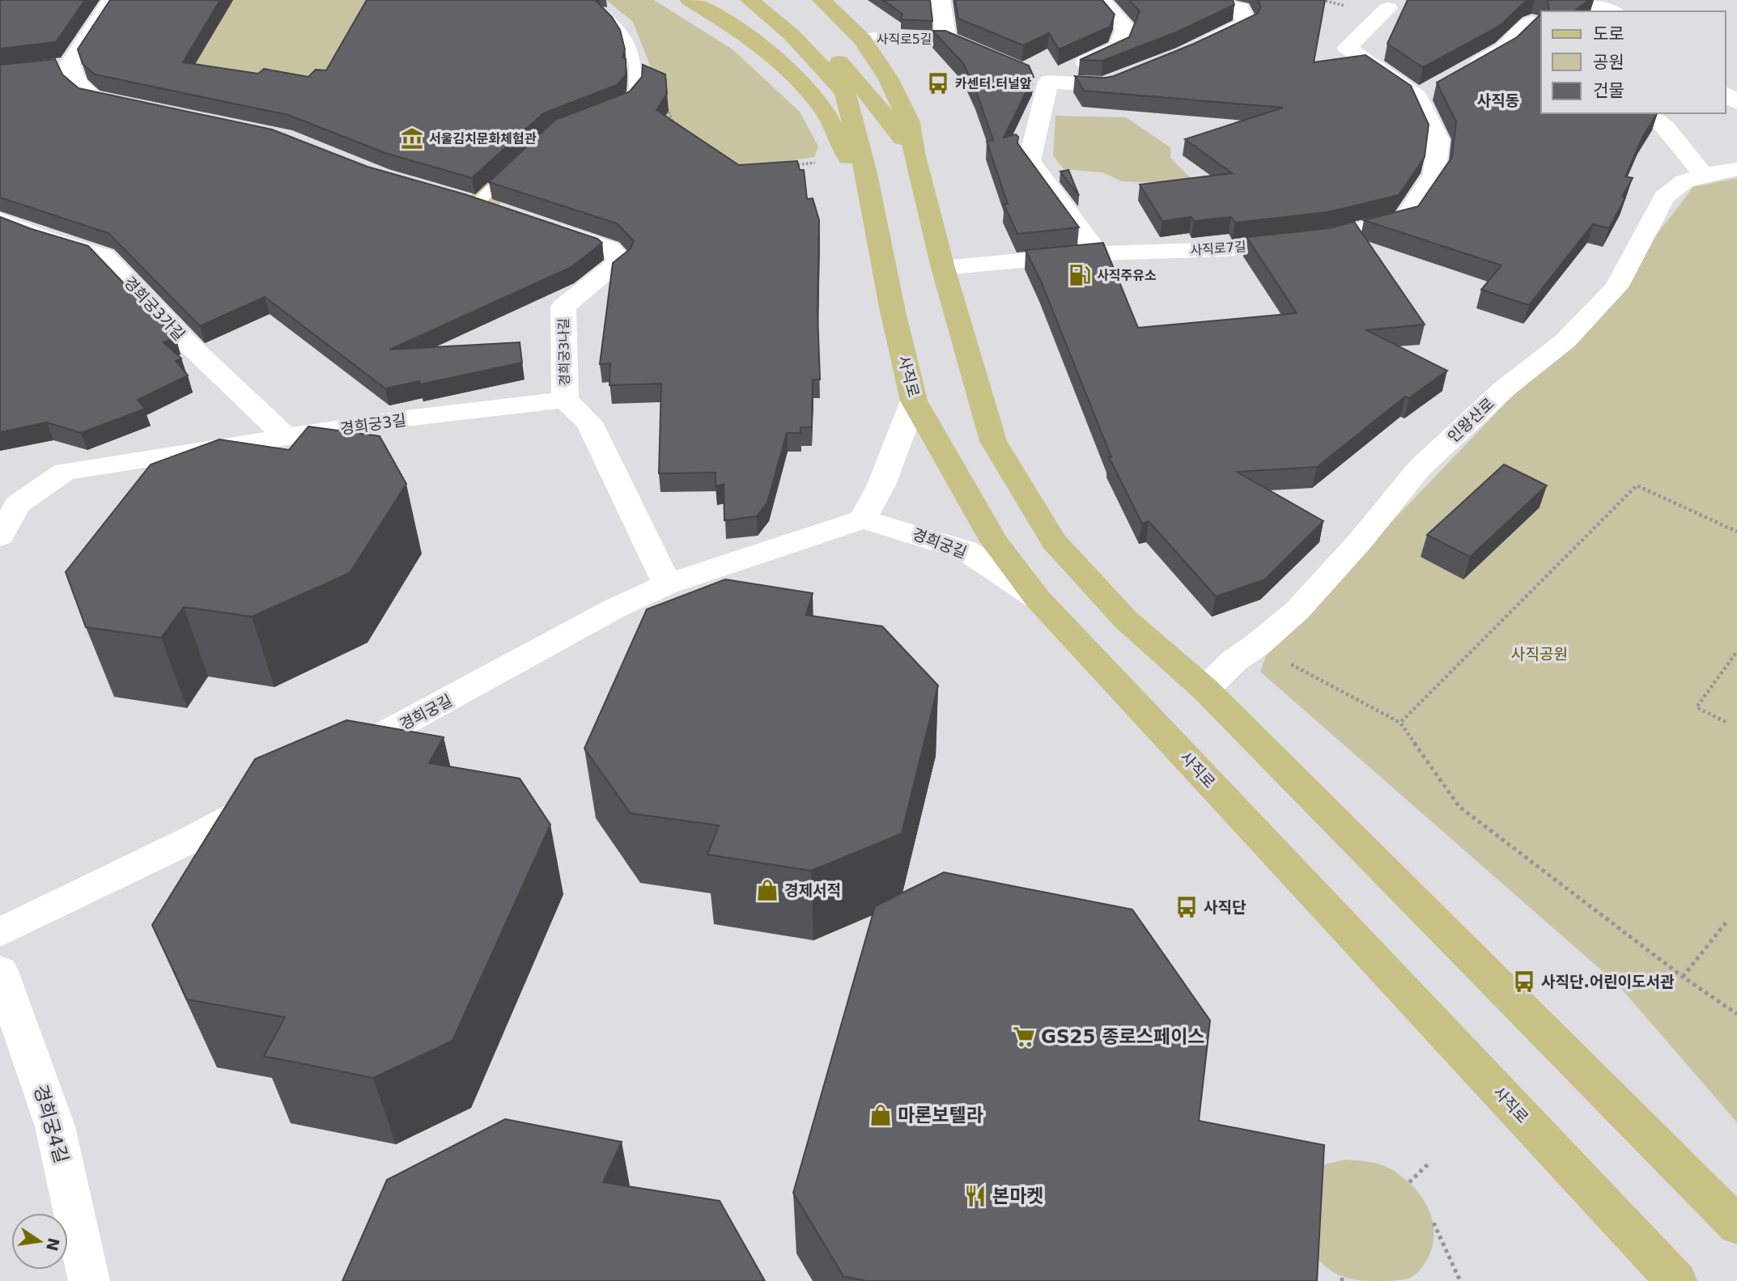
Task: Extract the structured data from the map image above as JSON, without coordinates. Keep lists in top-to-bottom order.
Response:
{
  "streets": {
    "main road": ["사직로"],
    "street": [
      "사직로5길",
      "사직로7길",
      "경희궁3가길",
      "경희궁3나길",
      "인왕산로",
      "경희궁3길",
      "경희궁길",
      "경희궁4길"
    ]
  },
  "crossings": [
    ["경희궁3가길", "경희궁3길"],
    ["경희궁3나길", "경희궁3길"],
    ["사직로", "경희궁길"]
  ],
  "districts": ["사직동"],
  "parks": ["사직공원"],
  "places": {
    "bus stop": ["카센터.터널앞", "사직단", "사직단.어린이도서관"],
    "museum": ["서울김치문화체험관"],
    "fuel station": ["사직주유소"],
    "shop": ["경제서적", "마론보텔라"],
    "supermarket": ["GS25 종로스페이스"],
    "restaurant": ["본마켓"]
  },
  "legend": ["도로", "공원", "건물"],
  "north": "right"
}
